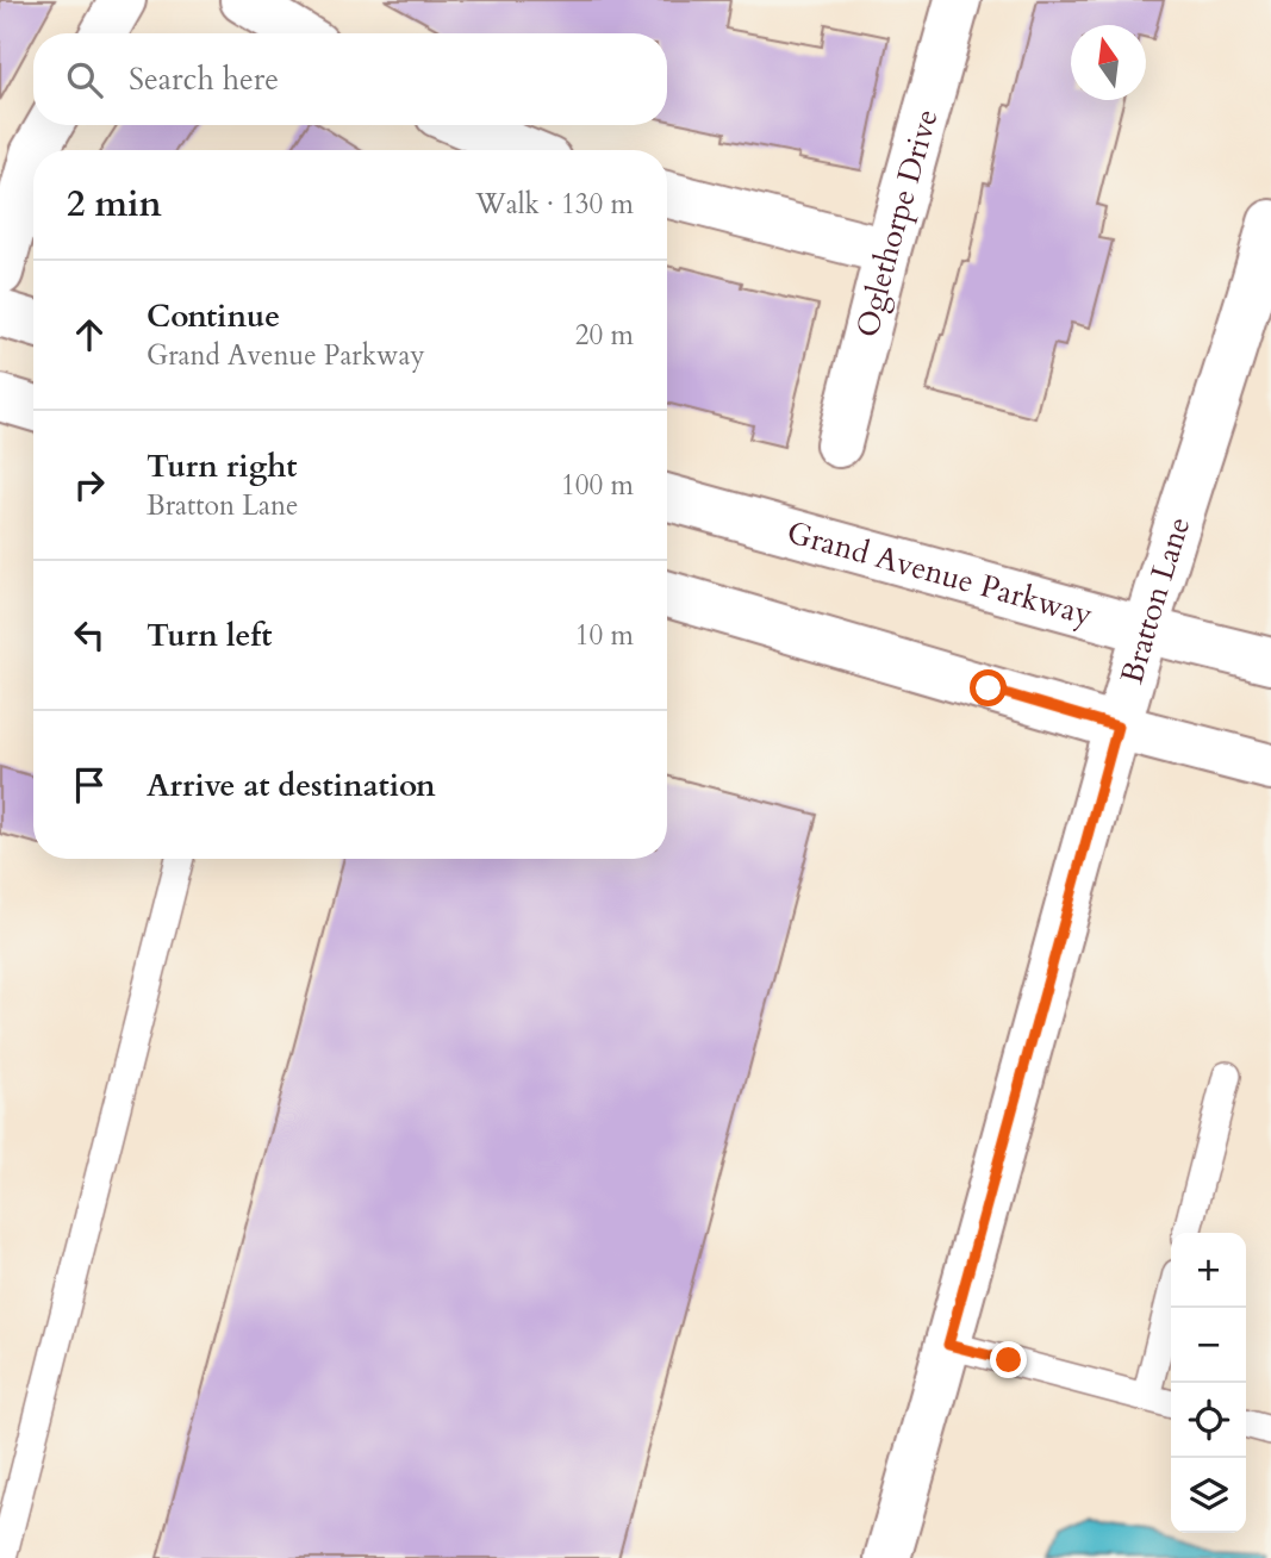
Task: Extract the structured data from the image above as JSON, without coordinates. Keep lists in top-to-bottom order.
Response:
{
  "streets": {
    "street": ["Oglethorpe Drive", "Grand Avenue Parkway", "Bratton Lane"]
  },
  "crossings": [
    ["Grand Avenue Parkway", "Bratton Lane"]
  ],
  "north": "top",
  "page": {
    "search": "Search here",
    "heading": ["2 min", "Walk · 130 m"],
    "list": [
      ["Continue", "Grand Avenue Parkway", "20 m"],
      ["Turn right", "Bratton Lane", "100 m"],
      ["Turn left", "10 m"],
      "Arrive at destination"
    ],
    "map_buttons": ["+", "−"]
  }
}
